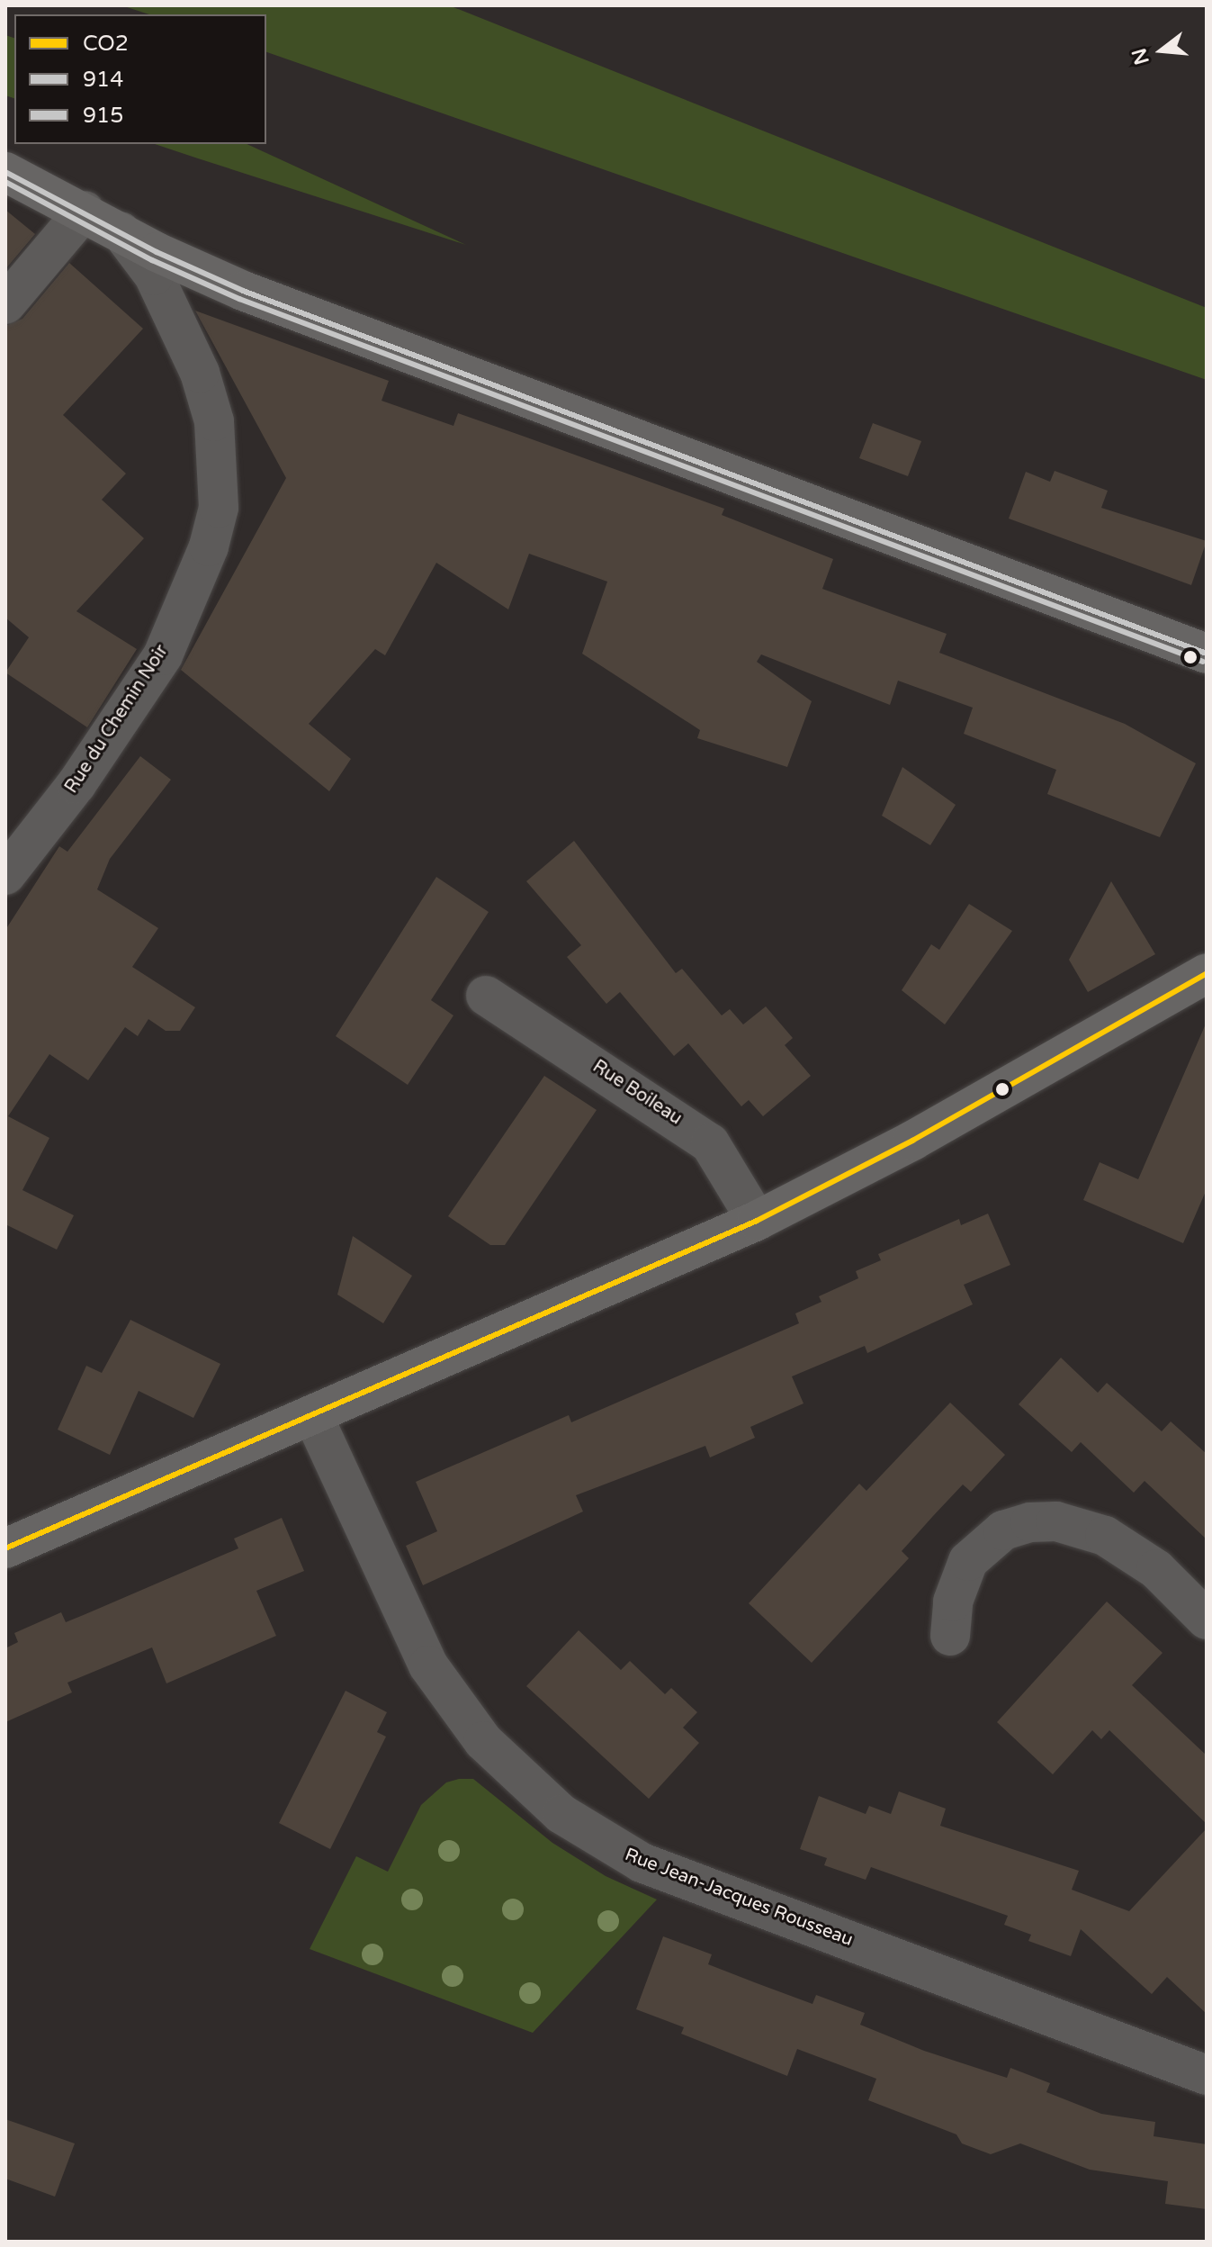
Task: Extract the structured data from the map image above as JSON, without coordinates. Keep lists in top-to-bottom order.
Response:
{
  "streets": {
    "street": ["Rue du Chemin Noir", "Rue Boileau", "Rue Jean-Jacques Rousseau"]
  },
  "lines": ["transit line 914", "transit line 915", "transit line CO2"],
  "legend": ["CO2", "914", "915"],
  "north": "left"
}
